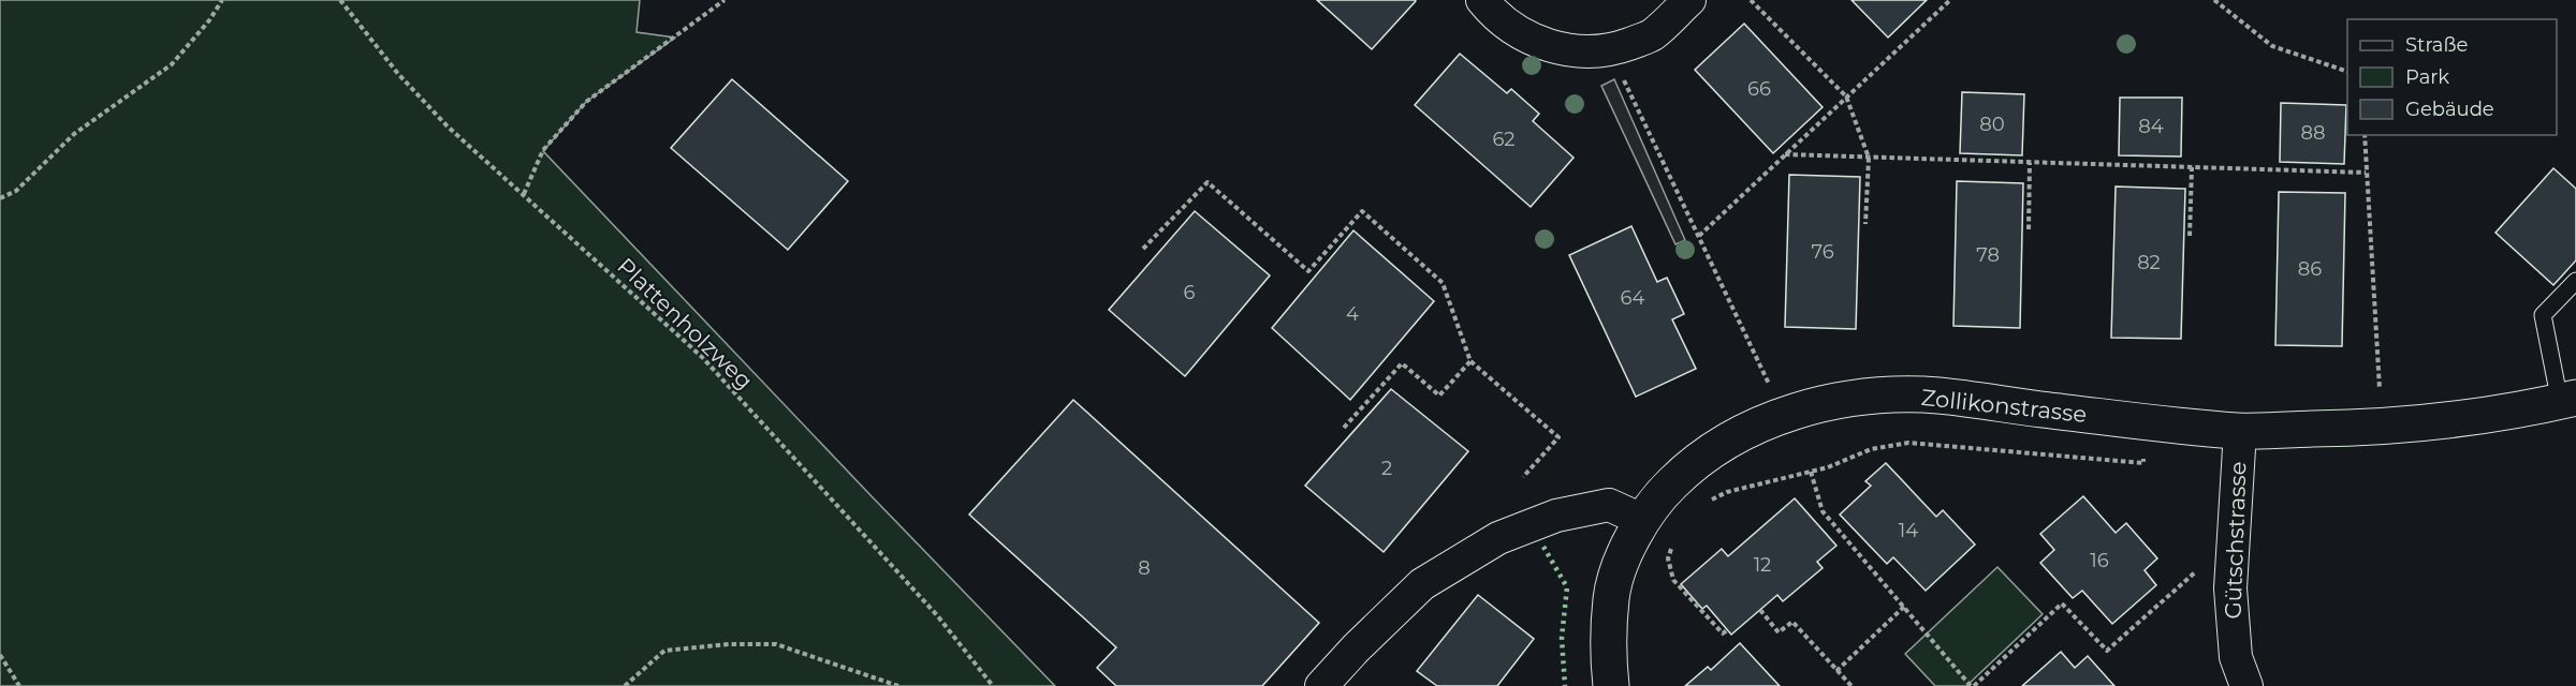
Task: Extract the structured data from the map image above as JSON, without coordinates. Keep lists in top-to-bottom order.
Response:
{
  "streets": {
    "main road": ["Zollikonstrasse"],
    "street": ["Gütschstrasse"],
    "path": ["Plattenholzweg"]
  },
  "crossings": [
    ["Zollikonstrasse", "Gütschstrasse"]
  ],
  "house_numbers": [
    "66",
    "80",
    "84",
    "88",
    "62",
    "76",
    "78",
    "82",
    "86",
    "6",
    "64",
    "4",
    "2",
    "14",
    "16",
    "12",
    "8"
  ],
  "legend": ["Straße", "Park", "Gebäude"]
}
